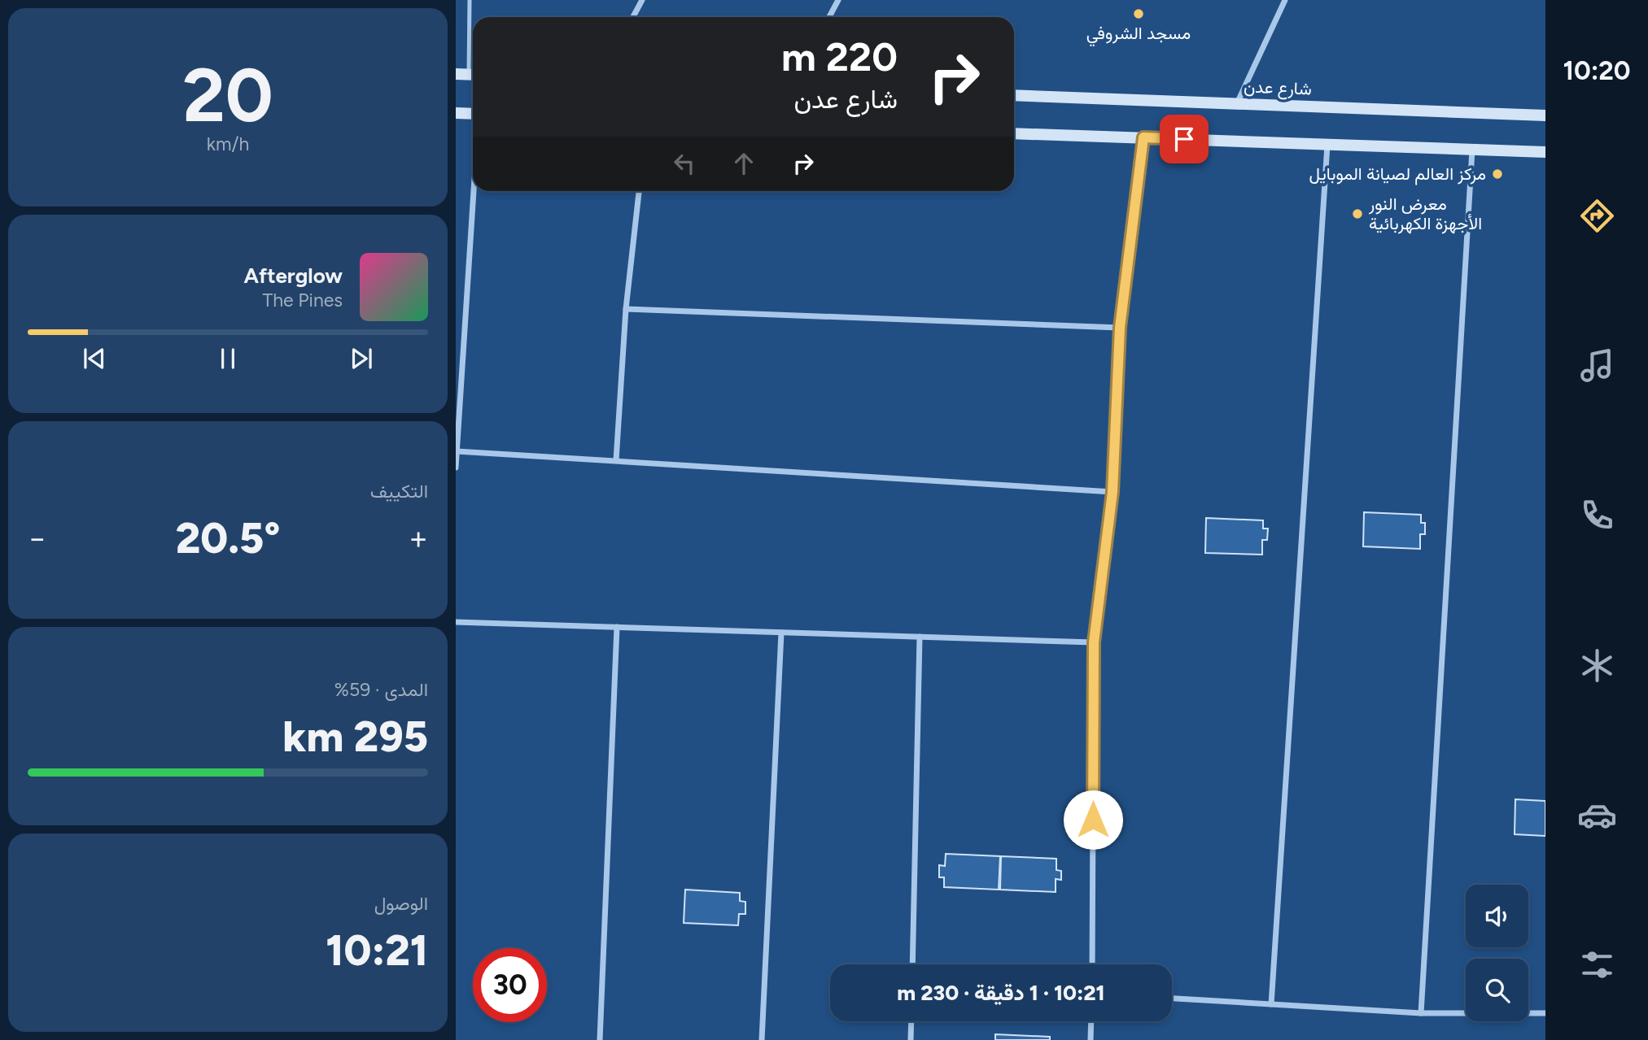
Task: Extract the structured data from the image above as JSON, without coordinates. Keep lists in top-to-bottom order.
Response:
{
  "streets": {
    "street": ["شارع عدن"]
  },
  "places": ["مسجد الشروفي", "مركز العالم لصيانة الموبايل", "معرض النور الأجهزة الكهربائية"],
  "page": {
    "tabs": "10:20",
    "tile": [
      ["20", "km/h"],
      "التكييف",
      ["المدى · 59%", "295 km"],
      ["الوصول", "10:21"]
    ],
    "turn": ["220 m", "شارع عدن"],
    "song": ["Afterglow", "The Pines"],
    "heat": ["−", "20.5°", "+"],
    "limit": "30",
    "trip": "10:21 · 1 دقيقة · 230 m"
  }
}
